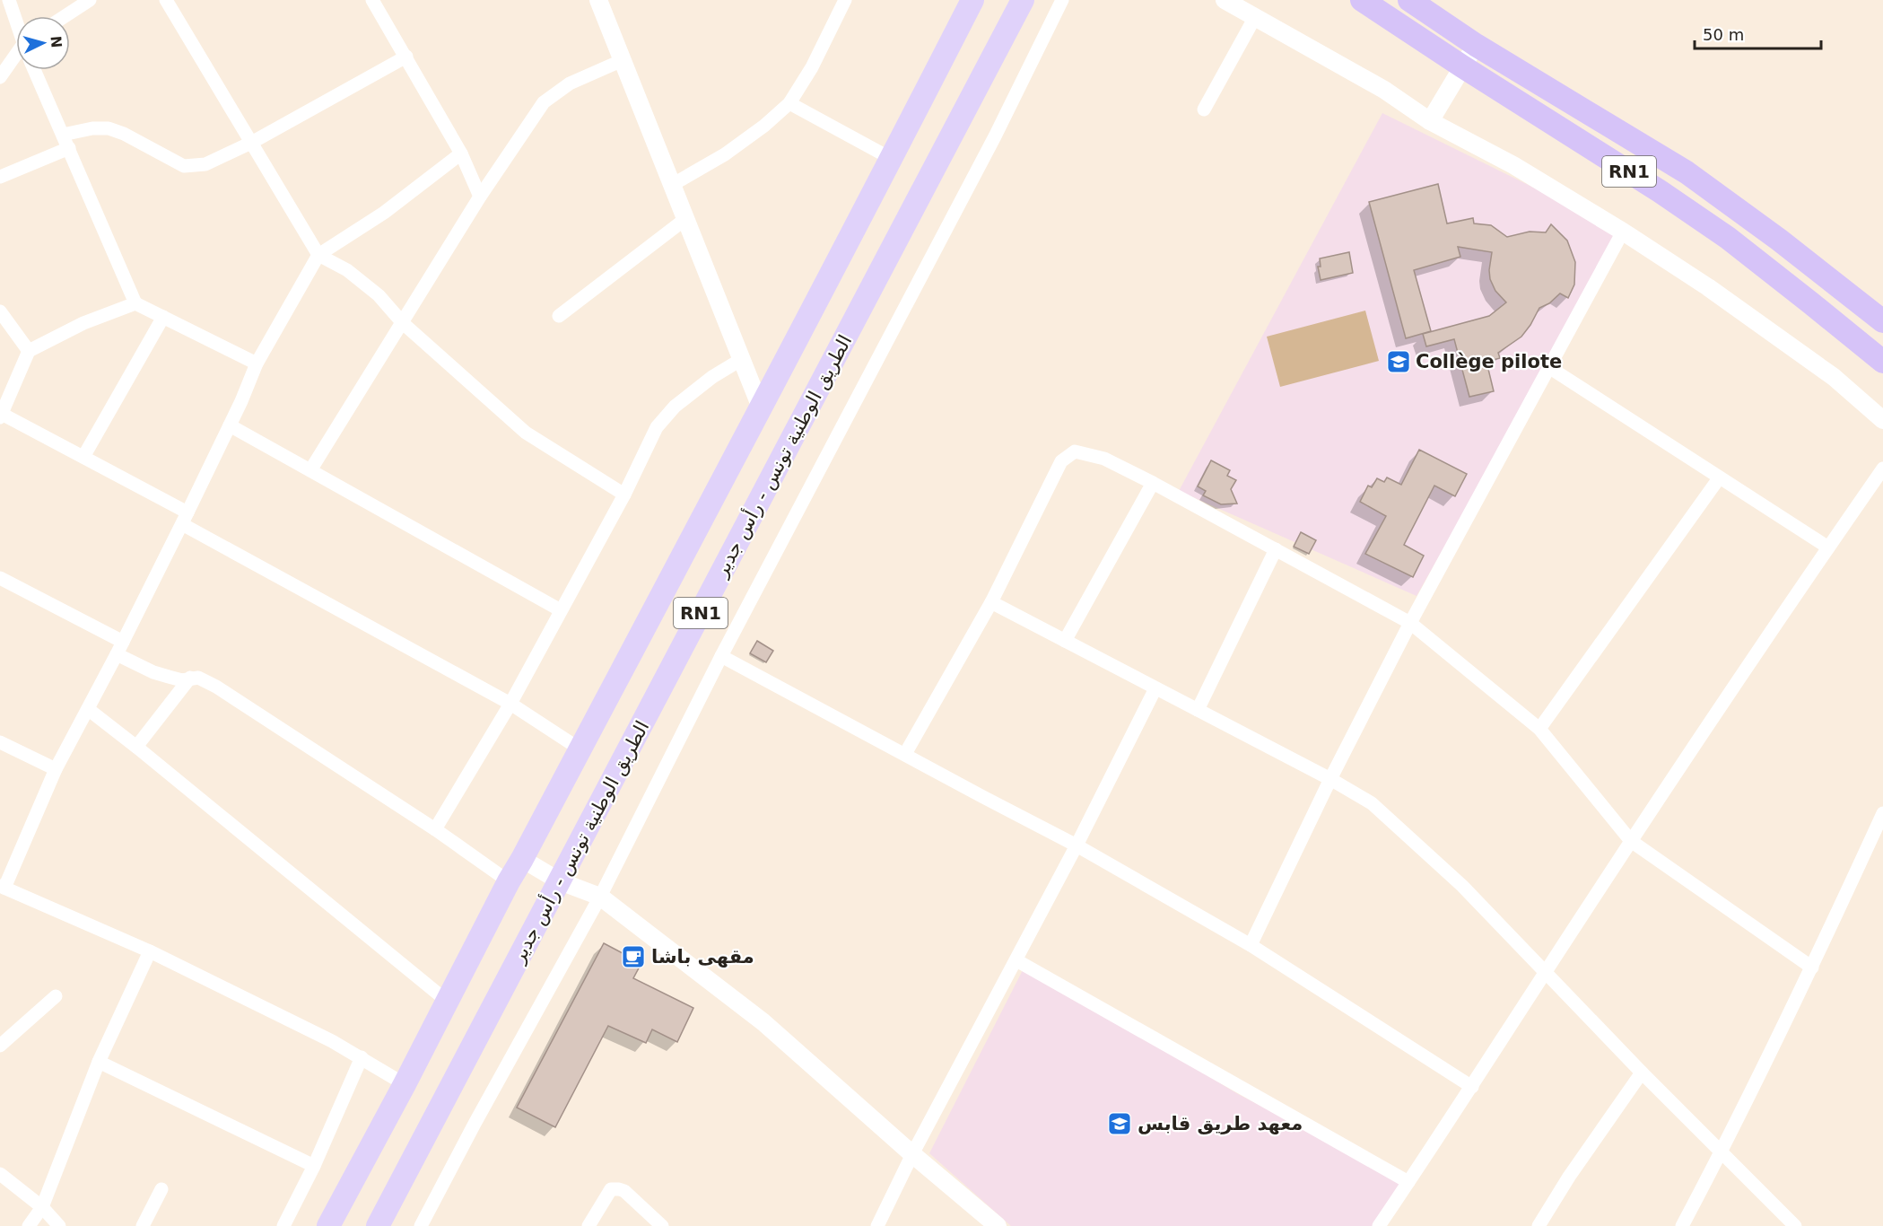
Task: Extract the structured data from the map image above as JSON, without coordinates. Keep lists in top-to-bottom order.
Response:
{
  "streets": {
    "highway": ["RN1"],
    "main road": ["الطريق الوطنية تونس - رأس جدير"]
  },
  "places": {
    "school or university": ["Collège pilote", "معهد طريق قابس"],
    "cafe": ["مقهى باشا"]
  },
  "scale_bar": "50 m",
  "north": "right"
}
